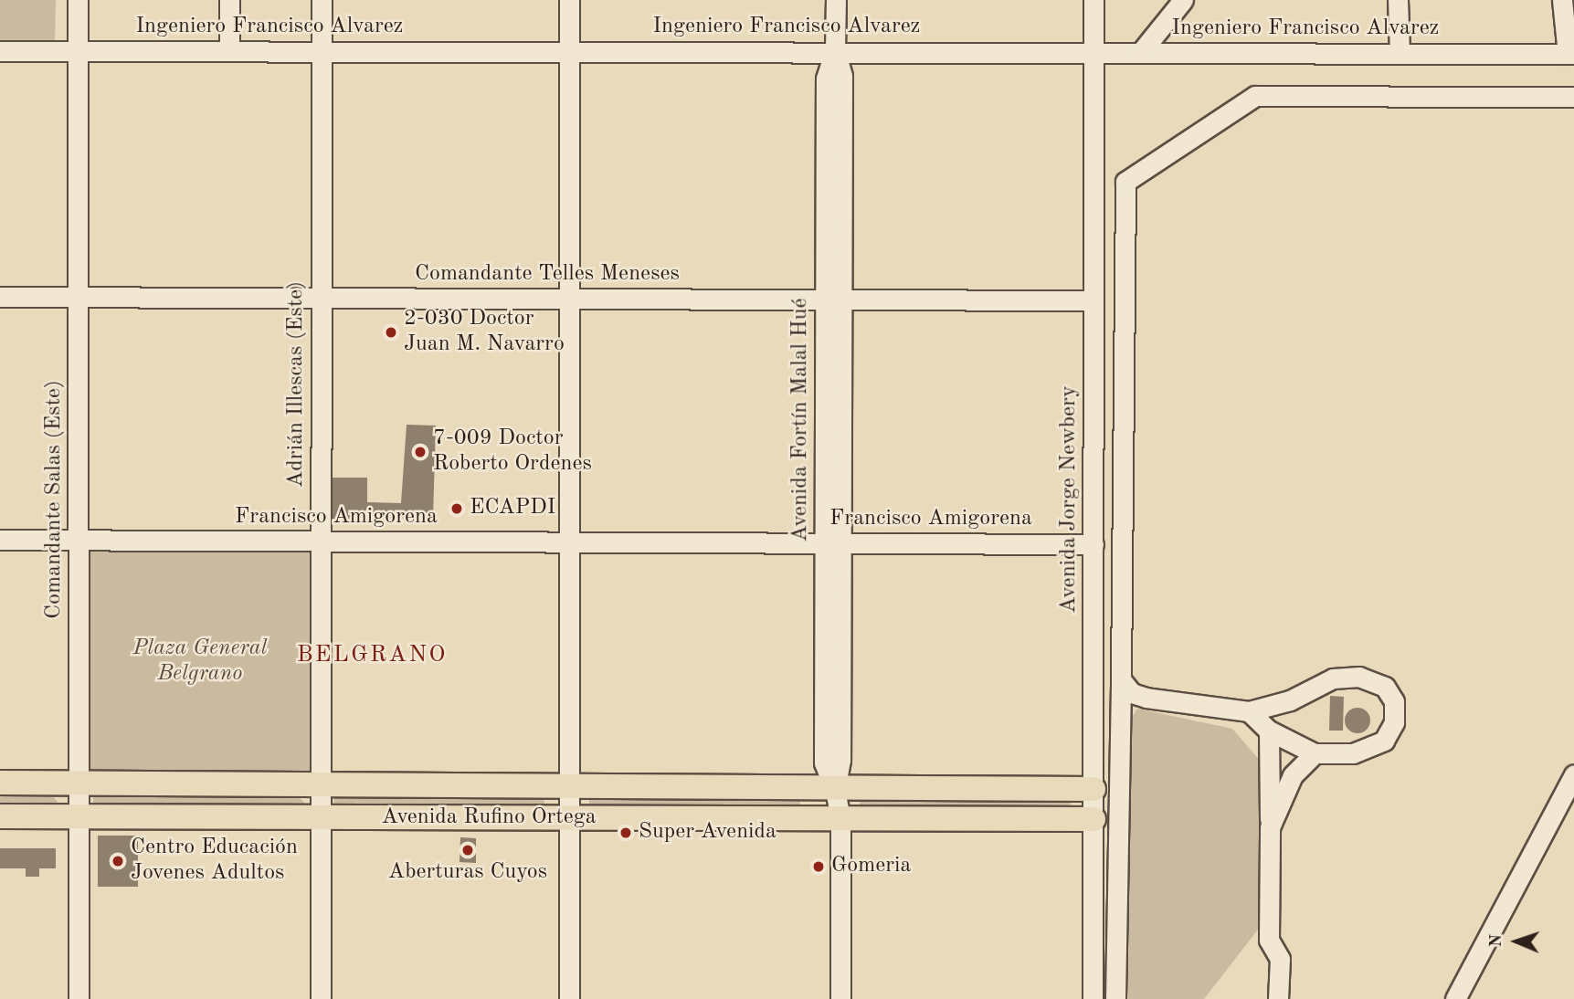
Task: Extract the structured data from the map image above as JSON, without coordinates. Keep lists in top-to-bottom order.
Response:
{
  "streets": {
    "main road": ["Avenida Rufino Ortega"],
    "street": [
      "Ingeniero Francisco Alvarez",
      "Comandante Telles Meneses",
      "Adrián Illescas (Este)",
      "Avenida Fortín Malal Hué",
      "Comandante Salas (Este)",
      "Avenida Jorge Newbery",
      "Francisco Amigorena"
    ]
  },
  "crossings": [
    ["Ingeniero Francisco Alvarez", "Adrián Illescas (Este)"],
    ["Ingeniero Francisco Alvarez", "Avenida Fortín Malal Hué"],
    ["Ingeniero Francisco Alvarez", "Comandante Salas (Este)"],
    ["Ingeniero Francisco Alvarez", "Avenida Jorge Newbery"],
    ["Comandante Telles Meneses", "Adrián Illescas (Este)"],
    ["Comandante Telles Meneses", "Avenida Fortín Malal Hué"],
    ["Comandante Telles Meneses", "Comandante Salas (Este)"],
    ["Comandante Telles Meneses", "Avenida Jorge Newbery"],
    ["Adrián Illescas (Este)", "Francisco Amigorena"],
    ["Adrián Illescas (Este)", "Avenida Rufino Ortega"],
    ["Avenida Fortín Malal Hué", "Francisco Amigorena"],
    ["Avenida Fortín Malal Hué", "Avenida Rufino Ortega"],
    ["Comandante Salas (Este)", "Francisco Amigorena"],
    ["Comandante Salas (Este)", "Avenida Rufino Ortega"],
    ["Avenida Jorge Newbery", "Francisco Amigorena"],
    ["Avenida Jorge Newbery", "Avenida Rufino Ortega"]
  ],
  "districts": ["BELGRANO"],
  "parks": ["Plaza General Belgrano"],
  "places": [
    "2-030 Doctor Juan M. Navarro",
    "7-009 Doctor Roberto Ordenes",
    "ECAPDI",
    "Super Avenida",
    "Aberturas Cuyos",
    "Centro Educación Jovenes Adultos",
    "Gomeria"
  ],
  "north": "left"
}
